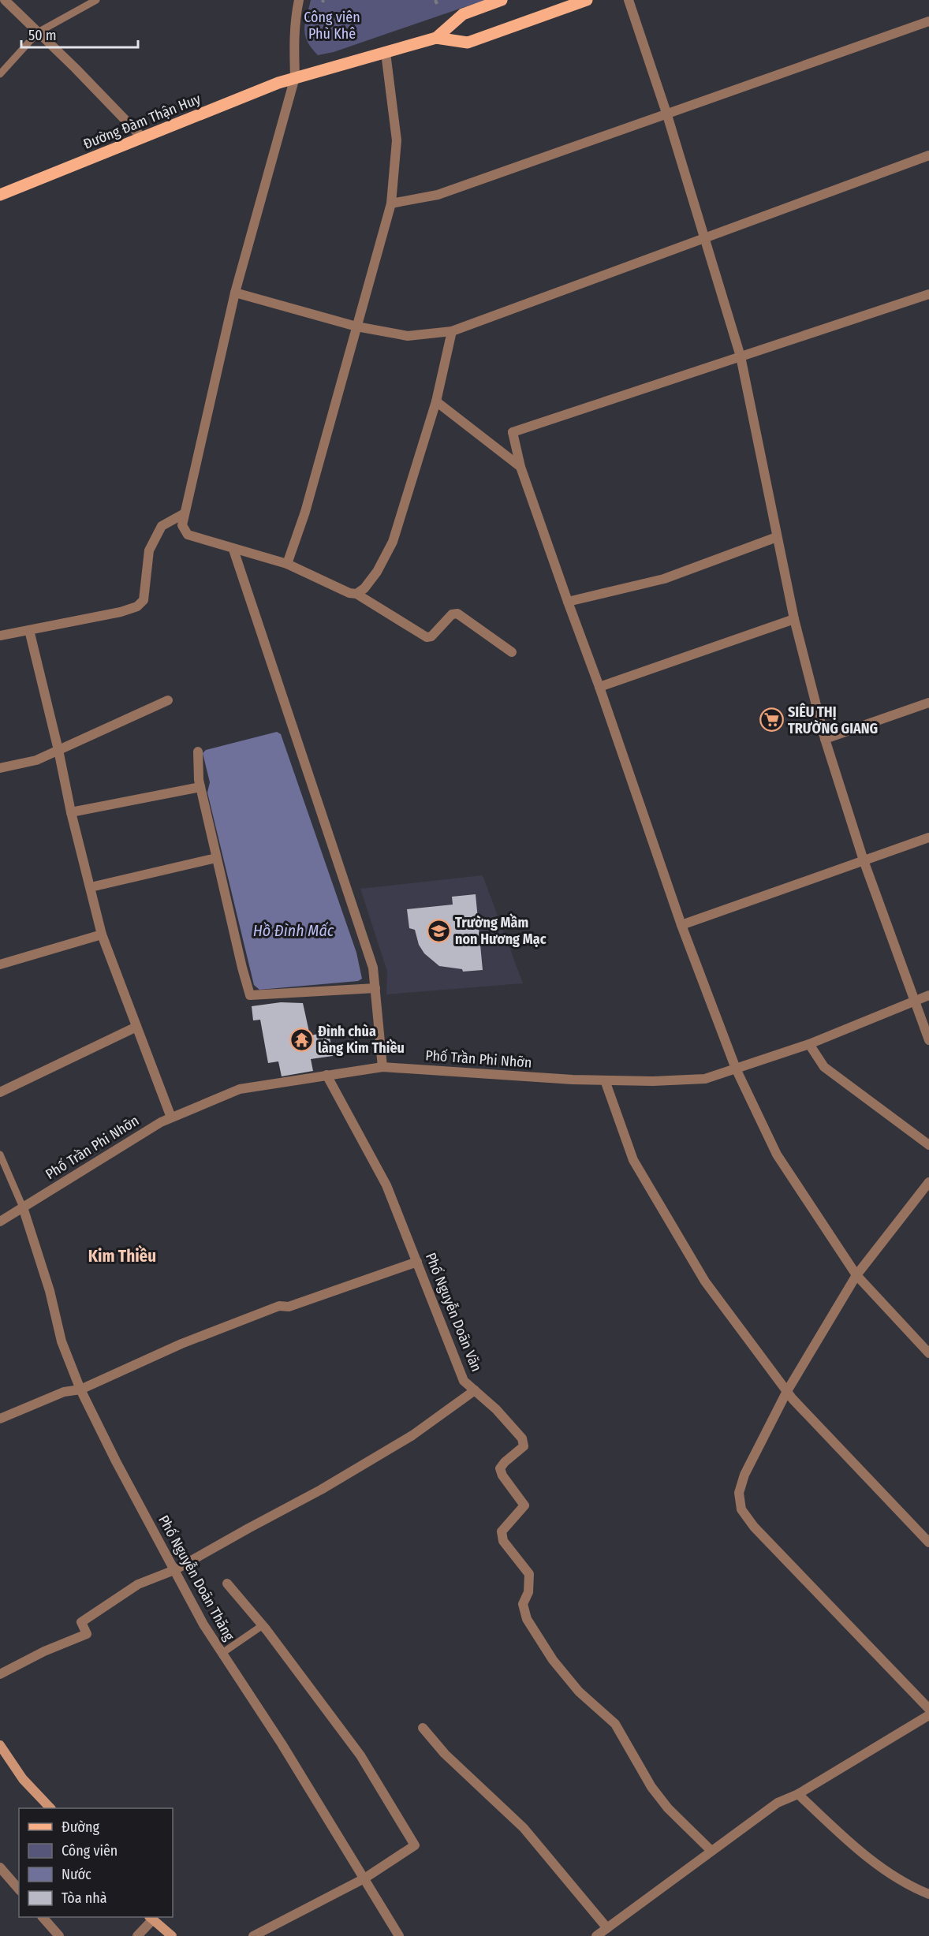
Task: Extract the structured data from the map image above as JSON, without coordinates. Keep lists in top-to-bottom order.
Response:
{
  "streets": {
    "main road": ["Đường Đàm Thận Huy"],
    "street": ["Phố Trần Phi Nhỡn", "Phố Nguyễn Doãn Văn", "Phố Nguyễn Doãn Thăng"]
  },
  "crossings": [
    ["Phố Trần Phi Nhỡn", "Phố Nguyễn Doãn Văn"],
    ["Phố Trần Phi Nhỡn", "Phố Nguyễn Doãn Thăng"]
  ],
  "districts": ["Kim Thiều"],
  "water": ["Hồ Đình Mấc"],
  "parks": ["Công viên Phù Khê"],
  "places": {
    "supermarket": ["SIÊU THỊ TRƯỜNG GIANG"],
    "school or university": ["Trường Mầm non Hương Mạc"],
    "temple": ["Đình chùa làng Kim Thiều"]
  },
  "legend": [
    "Đường",
    "Công viên",
    "Nước",
    "Tòa nhà"
  ],
  "scale_bar": "50 m"
}
